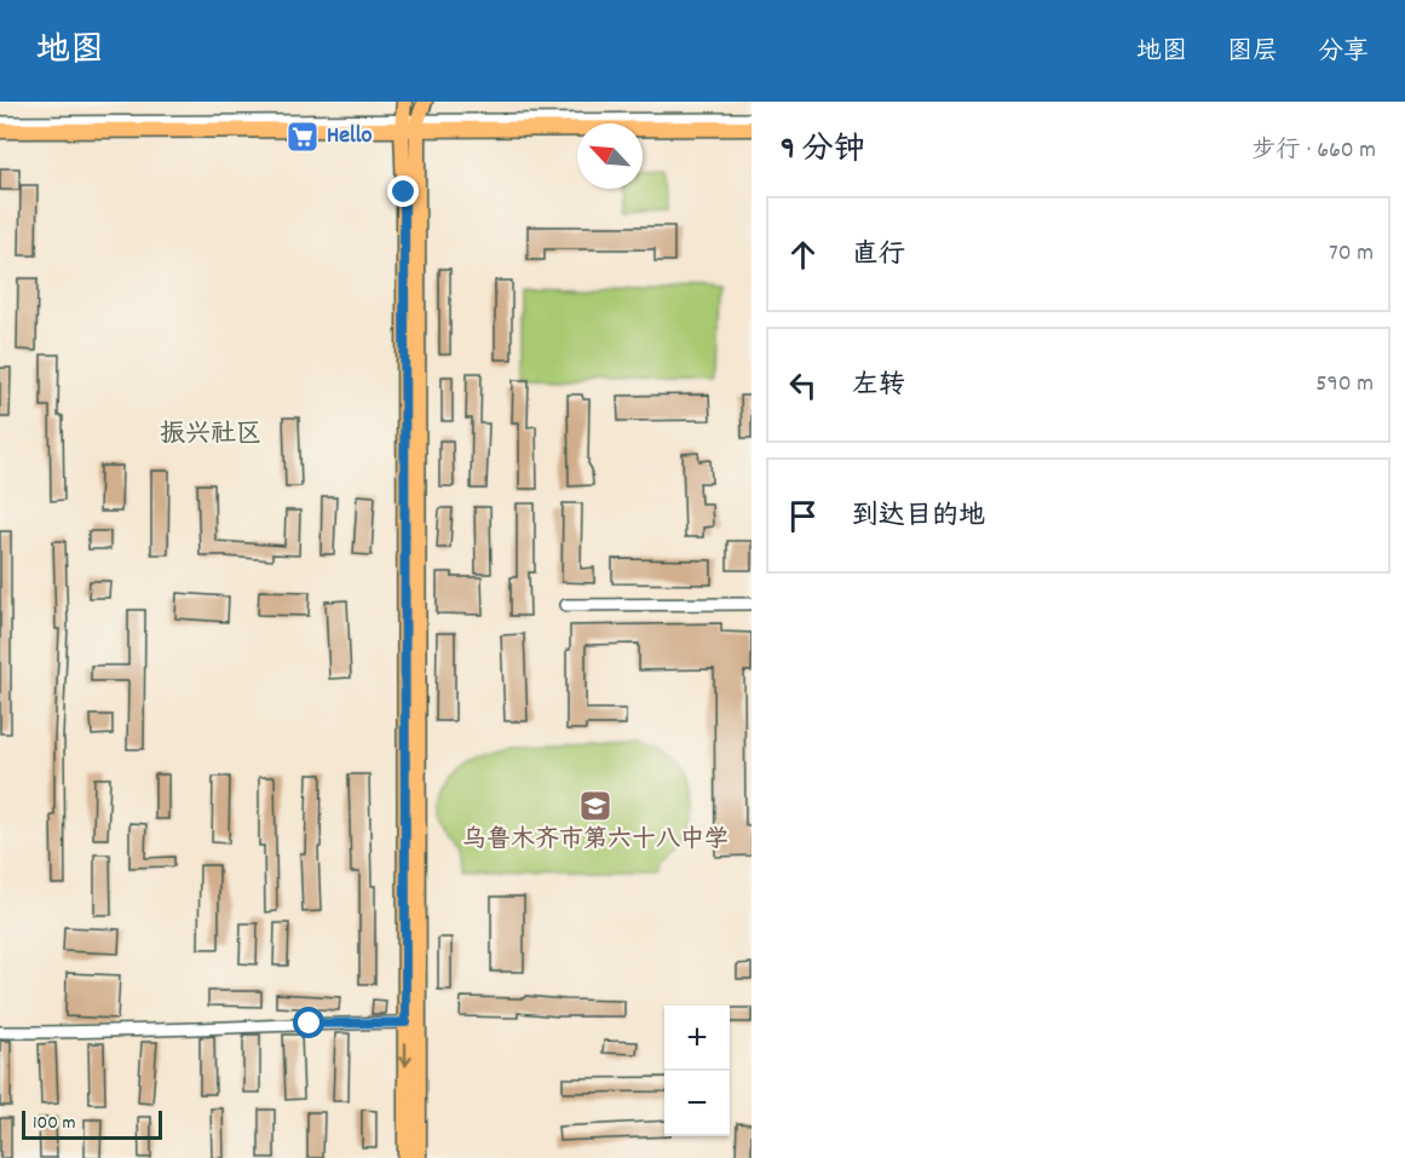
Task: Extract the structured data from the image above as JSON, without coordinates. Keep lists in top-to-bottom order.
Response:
{
  "districts": ["振兴社区"],
  "places": {
    "supermarket": ["Hello"],
    "school or university": ["乌鲁木齐市第六十八中学"]
  },
  "scale_bar": "100 m",
  "north": "top left",
  "page": {
    "header": "地图",
    "nav": ["地图", "图层", "分享"],
    "heading": ["9 分钟", "步行 · 660 m"],
    "list": [
      ["直行", "70 m"],
      ["左转", "590 m"],
      "到达目的地"
    ],
    "map_buttons": ["+", "−"],
    "scale": "100 m"
  }
}
